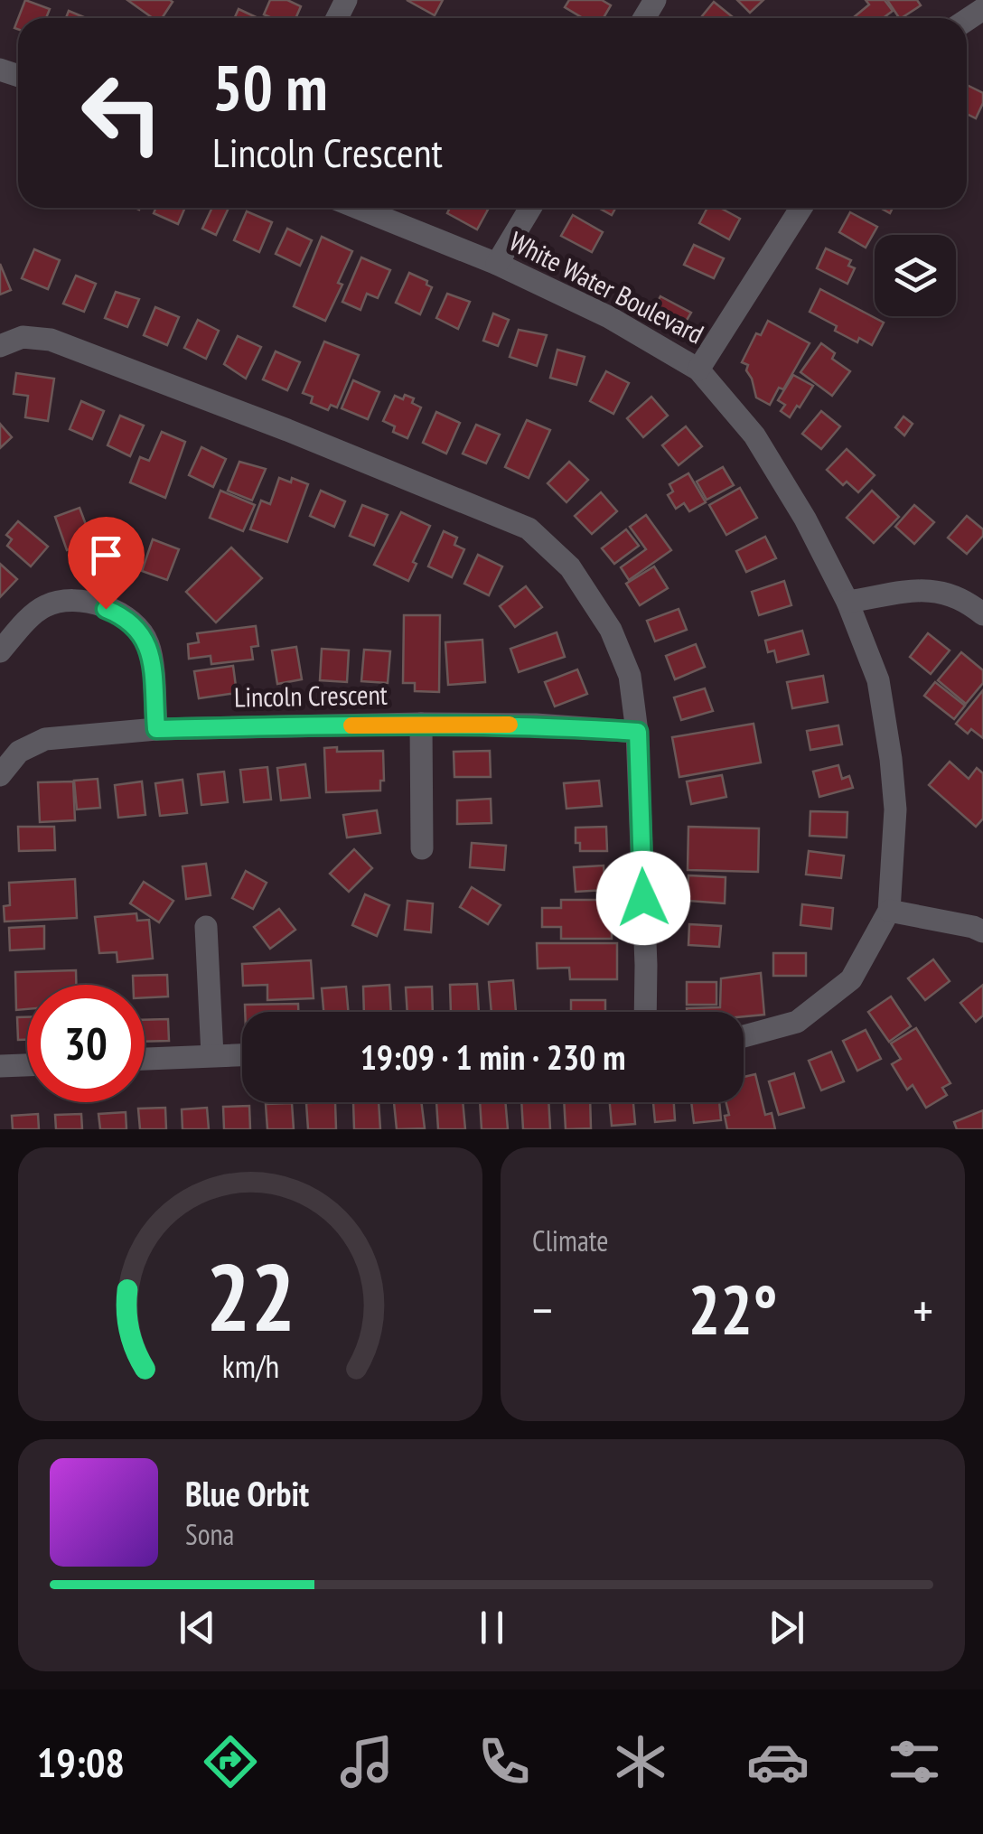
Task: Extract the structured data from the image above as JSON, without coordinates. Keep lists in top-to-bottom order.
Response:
{
  "streets": {
    "street": ["White Water Boulevard", "Lincoln Crescent"]
  },
  "page": {
    "turn": ["50 m", "Lincoln Crescent"],
    "limit": "30",
    "trip": "19:09 · 1 min · 230 m",
    "tile": "Climate",
    "heat": ["−", "22°", "+"],
    "song": ["Blue Orbit", "Sona"],
    "tabs": "19:08",
    "gauge": ["22", "km/h"]
  }
}
